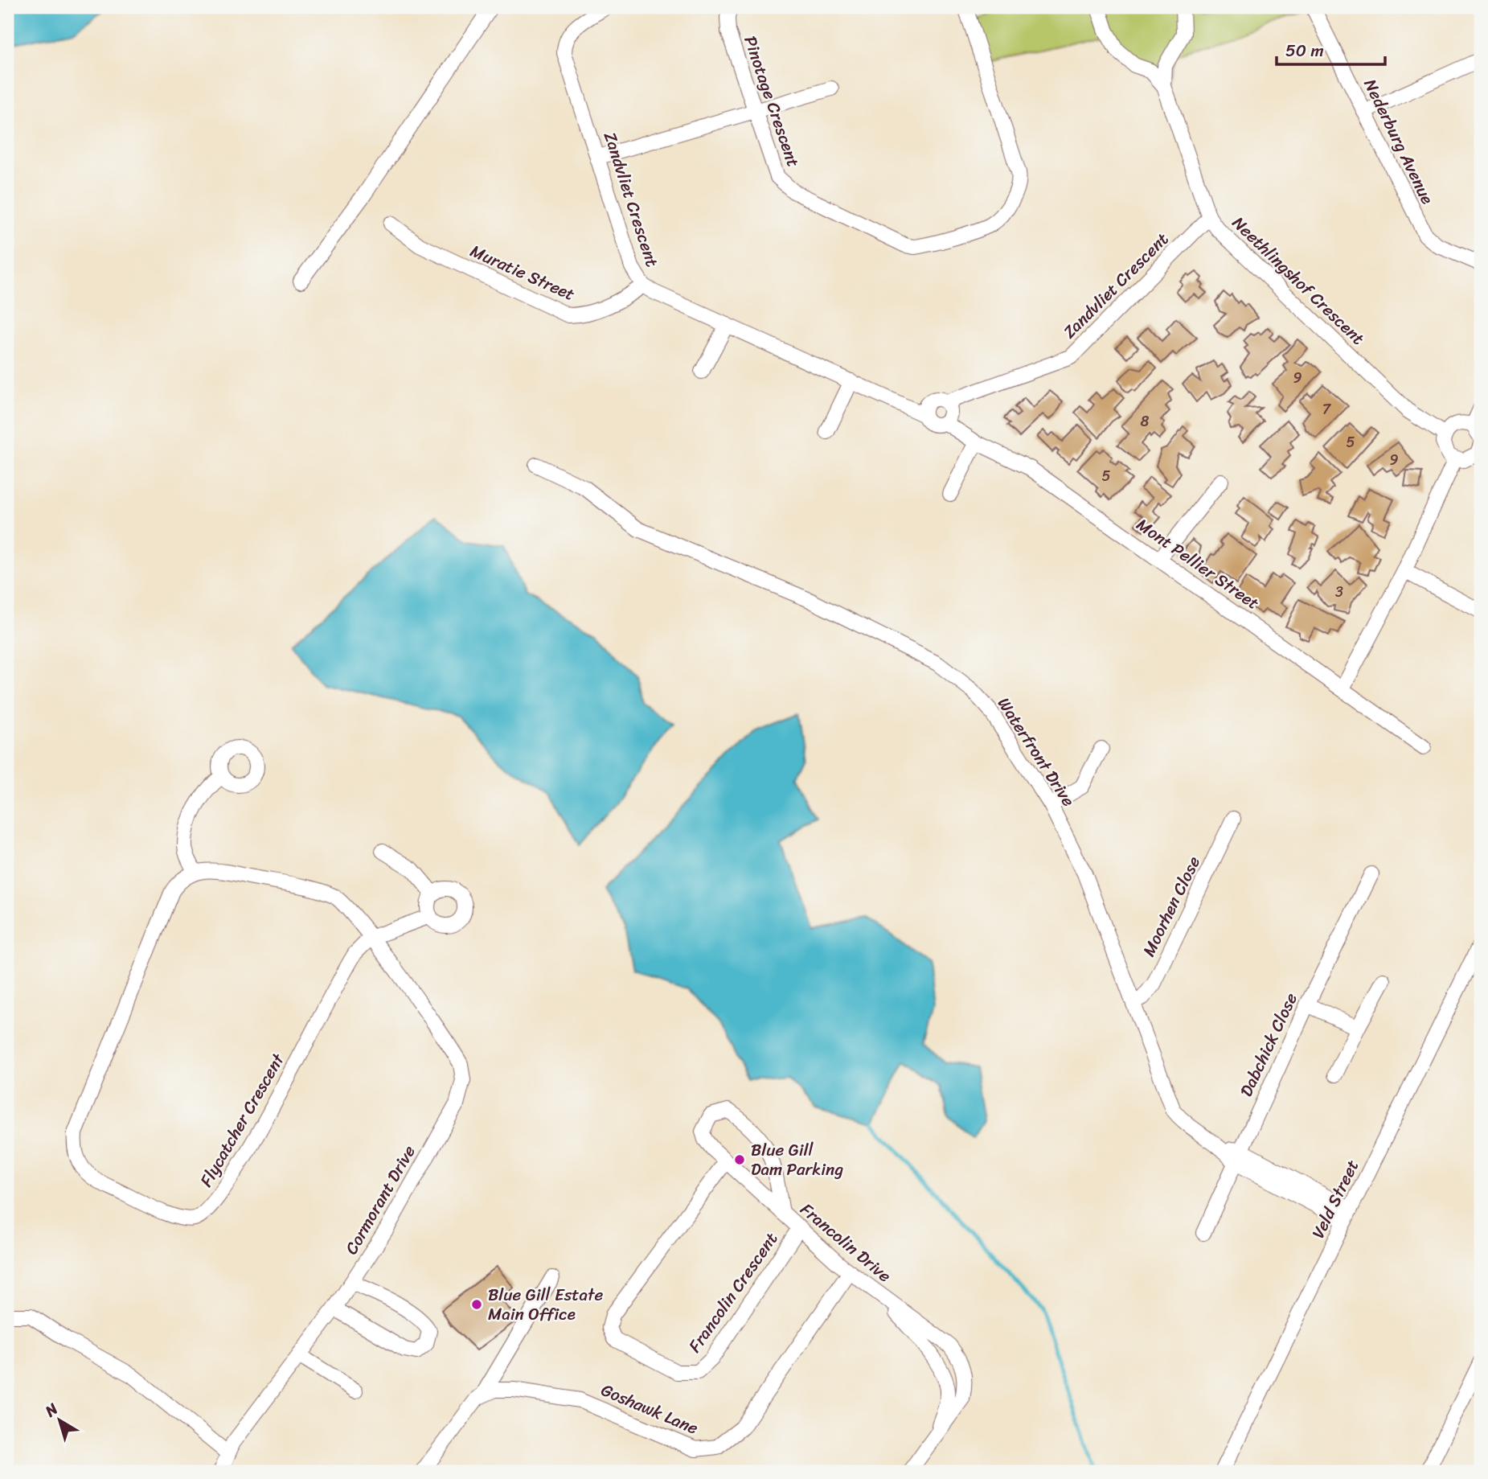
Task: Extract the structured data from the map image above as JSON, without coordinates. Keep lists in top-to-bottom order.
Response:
{
  "streets": {
    "street": [
      "Pinotage Crescent",
      "Nederburg Avenue",
      "Zandvliet Crescent",
      "Muratie Street",
      "Neethlingshof Crescent",
      "Mont Pellier Street",
      "Waterfront Drive",
      "Moorhen Close",
      "Dabchick Close",
      "Flycatcher Crescent",
      "Veld Street",
      "Cormorant Drive",
      "Francolin Drive",
      "Francolin Crescent",
      "Goshawk Lane"
    ]
  },
  "crossings": [
    ["Zandvliet Crescent", "Muratie Street"],
    ["Zandvliet Crescent", "Neethlingshof Crescent"],
    ["Zandvliet Crescent", "Mont Pellier Street"],
    ["Waterfront Drive", "Moorhen Close"],
    ["Waterfront Drive", "Dabchick Close"],
    ["Waterfront Drive", "Veld Street"],
    ["Flycatcher Crescent", "Cormorant Drive"],
    ["Francolin Drive", "Francolin Crescent"],
    ["Francolin Drive", "Goshawk Lane"]
  ],
  "places": ["Blue Gill Dam Parking", "Blue Gill Estate Main Office"],
  "house_numbers": [
    "9",
    "7",
    "8",
    "5",
    "9",
    "5",
    "3"
  ],
  "scale_bar": "50 m",
  "north": "top left"
}
